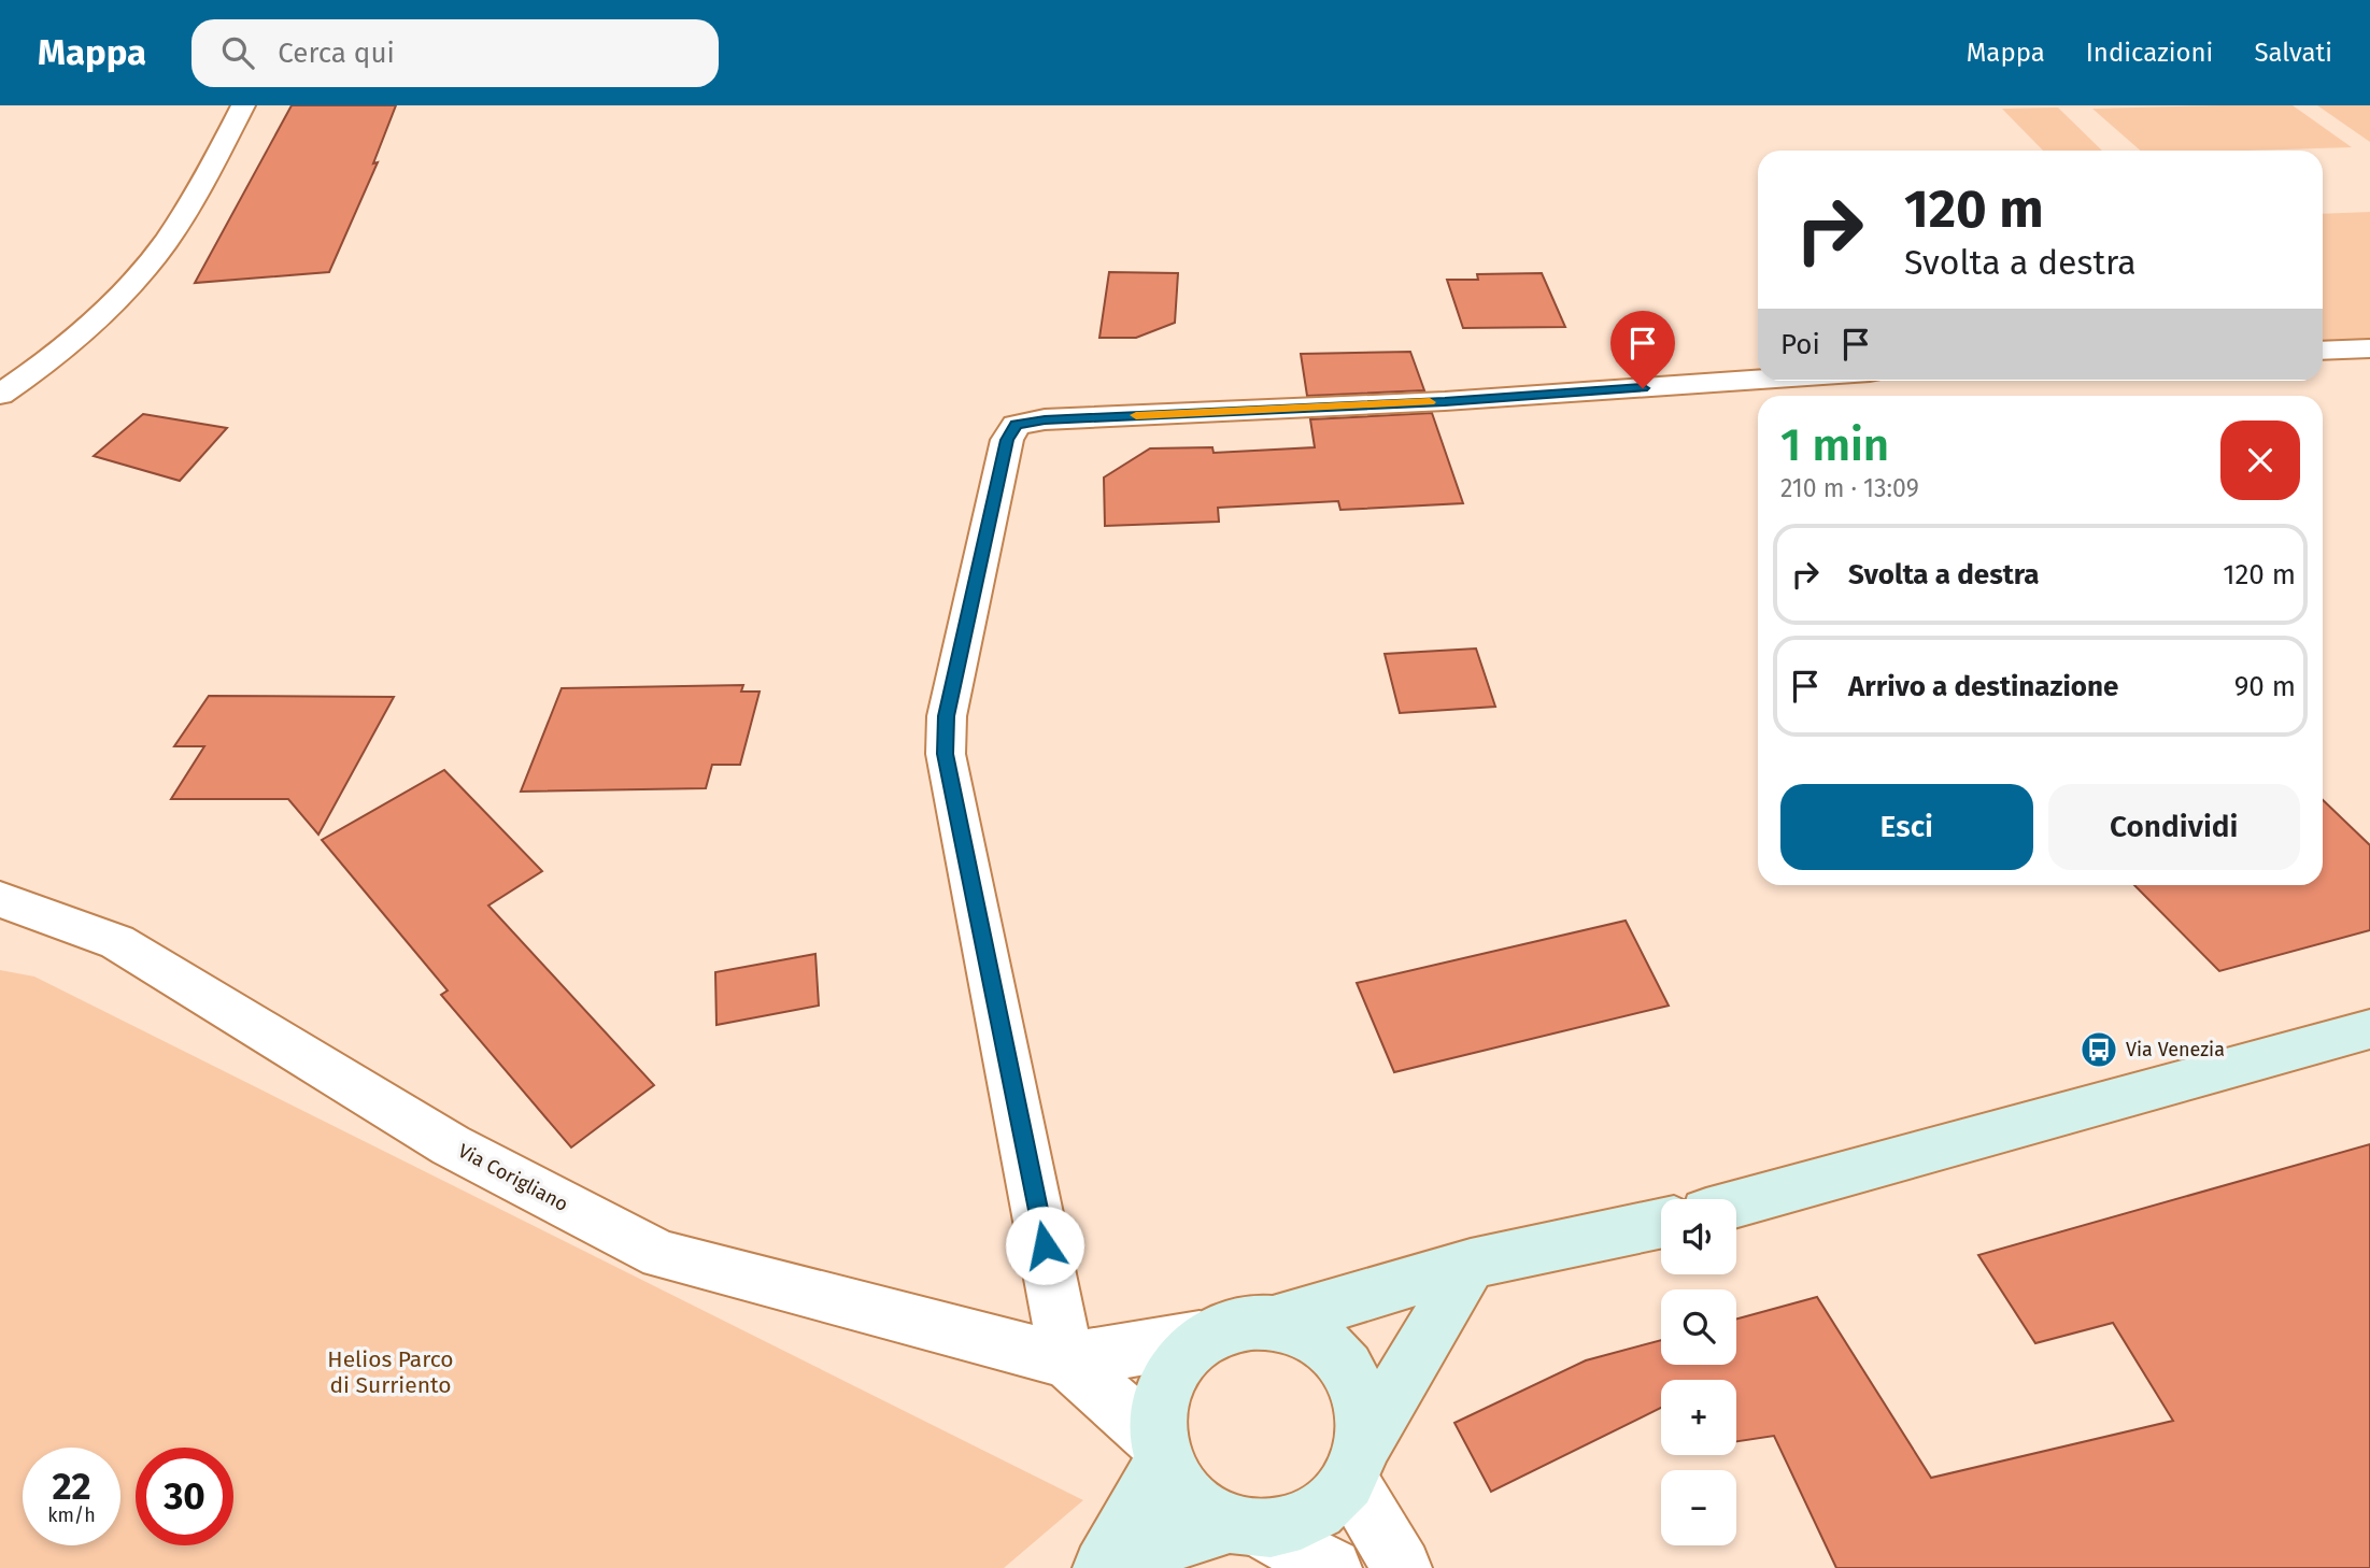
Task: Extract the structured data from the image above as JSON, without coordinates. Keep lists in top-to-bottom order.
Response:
{
  "streets": {
    "street": ["Via Corigliano"]
  },
  "parks": ["Helios Parco di Surriento"],
  "places": {
    "bus stop": ["Via Venezia"]
  },
  "page": {
    "header": "Mappa",
    "search": "Cerca qui",
    "nav": ["Mappa", "Indicazioni", "Salvati"],
    "turn": ["120 m", "Svolta a destra"],
    "then": "Poi",
    "heading": ["1 min", "210 m · 13:09"],
    "list": [
      {
        "name": "Svolta a destra",
        "value": "120 m"
      },
      {
        "name": "Arrivo a destinazione",
        "value": "90 m"
      }
    ],
    "buttons": ["Esci", "Condividi"],
    "map_buttons": ["+", "−"],
    "speed": "22 km/h",
    "limit": "30"
  }
}
